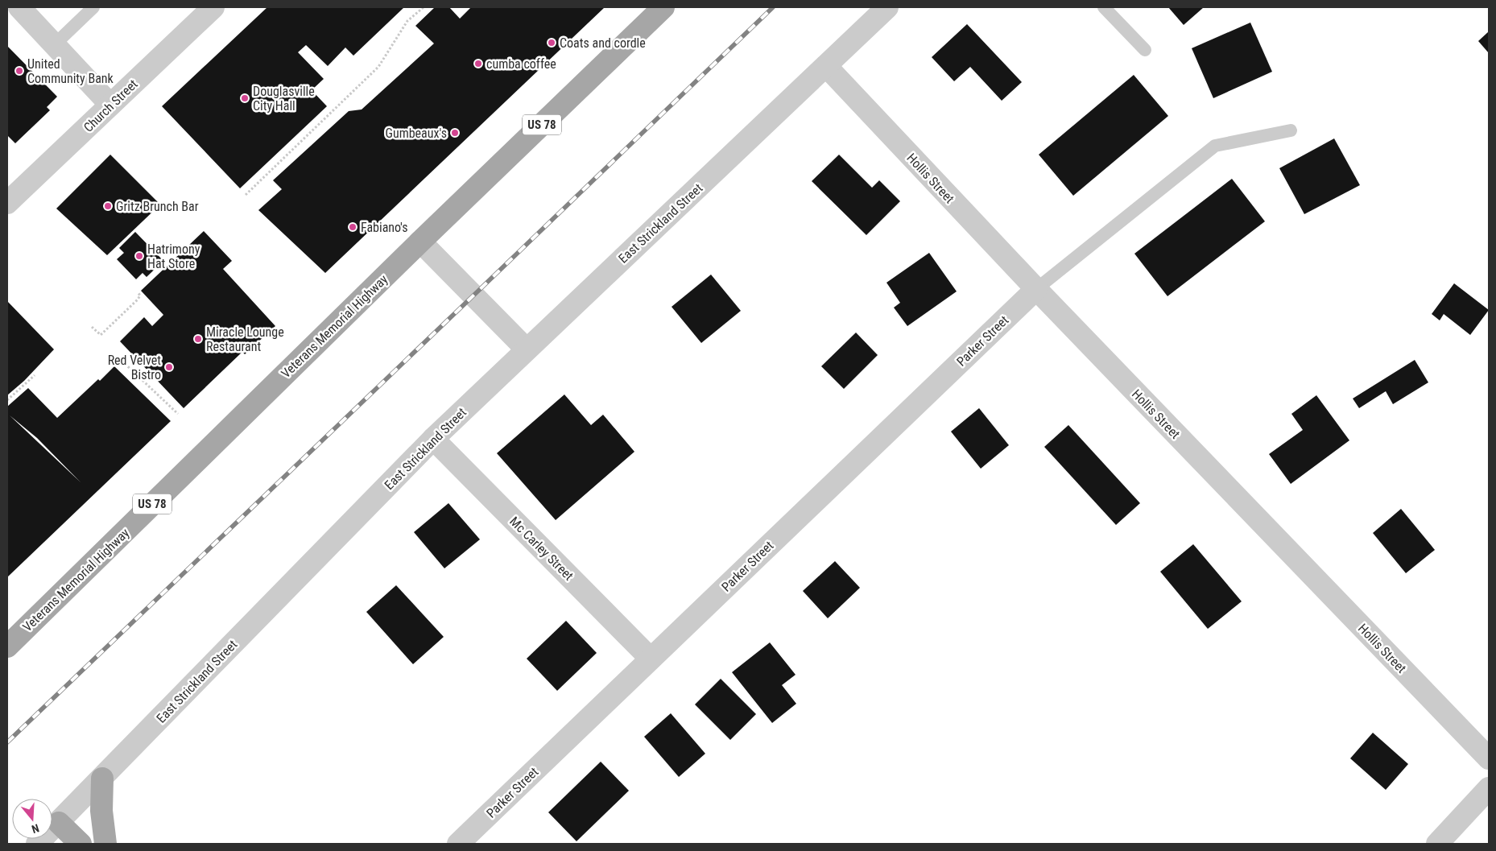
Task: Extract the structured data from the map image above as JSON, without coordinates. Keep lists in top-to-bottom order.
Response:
{
  "streets": {
    "main road": ["US 78", "Veterans Memorial Highway"],
    "street": [
      "Church Street",
      "Hollis Street",
      "East Strickland Street",
      "Parker Street",
      "Mc Carley Street"
    ]
  },
  "crossings": [
    ["Hollis Street", "East Strickland Street"],
    ["Hollis Street", "Parker Street"],
    ["East Strickland Street", "Mc Carley Street"],
    ["Parker Street", "Mc Carley Street"]
  ],
  "places": [
    "Coats and cordle",
    "cumba coffee",
    "United Community Bank",
    "Douglasville City Hall",
    "Gumbeaux's",
    "Gritz Brunch Bar",
    "Fabiano's",
    "Hatrimony Hat Store",
    "Miracle Lounge Restaurant",
    "Red Velvet Bistro"
  ],
  "north": "bottom"
}
